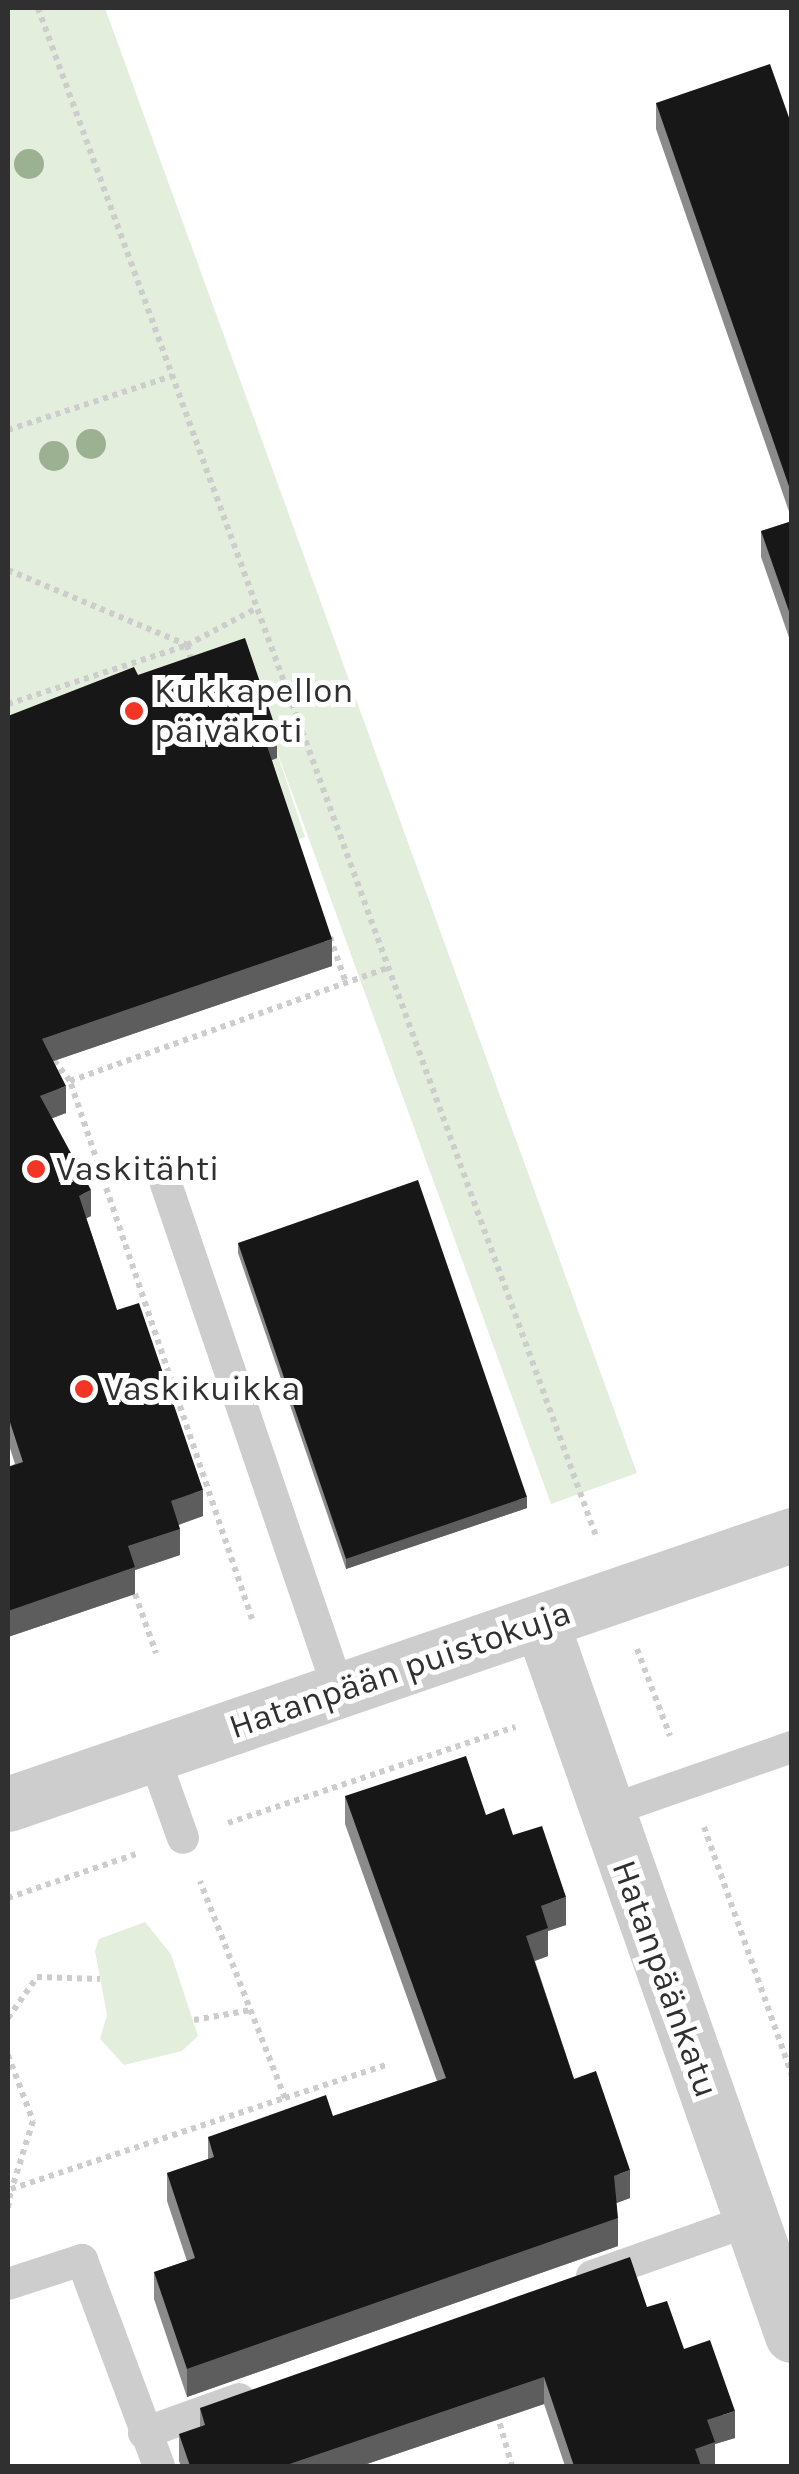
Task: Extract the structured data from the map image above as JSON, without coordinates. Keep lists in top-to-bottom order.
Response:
{
  "streets": {
    "street": ["Hatanpään puistokuja", "Hatanpäänkatu"]
  },
  "crossings": [
    ["Hatanpään puistokuja", "Hatanpäänkatu"]
  ],
  "places": ["Kukkapellon päiväkoti", "Vaskitähti", "Vaskikuikka"]
}
